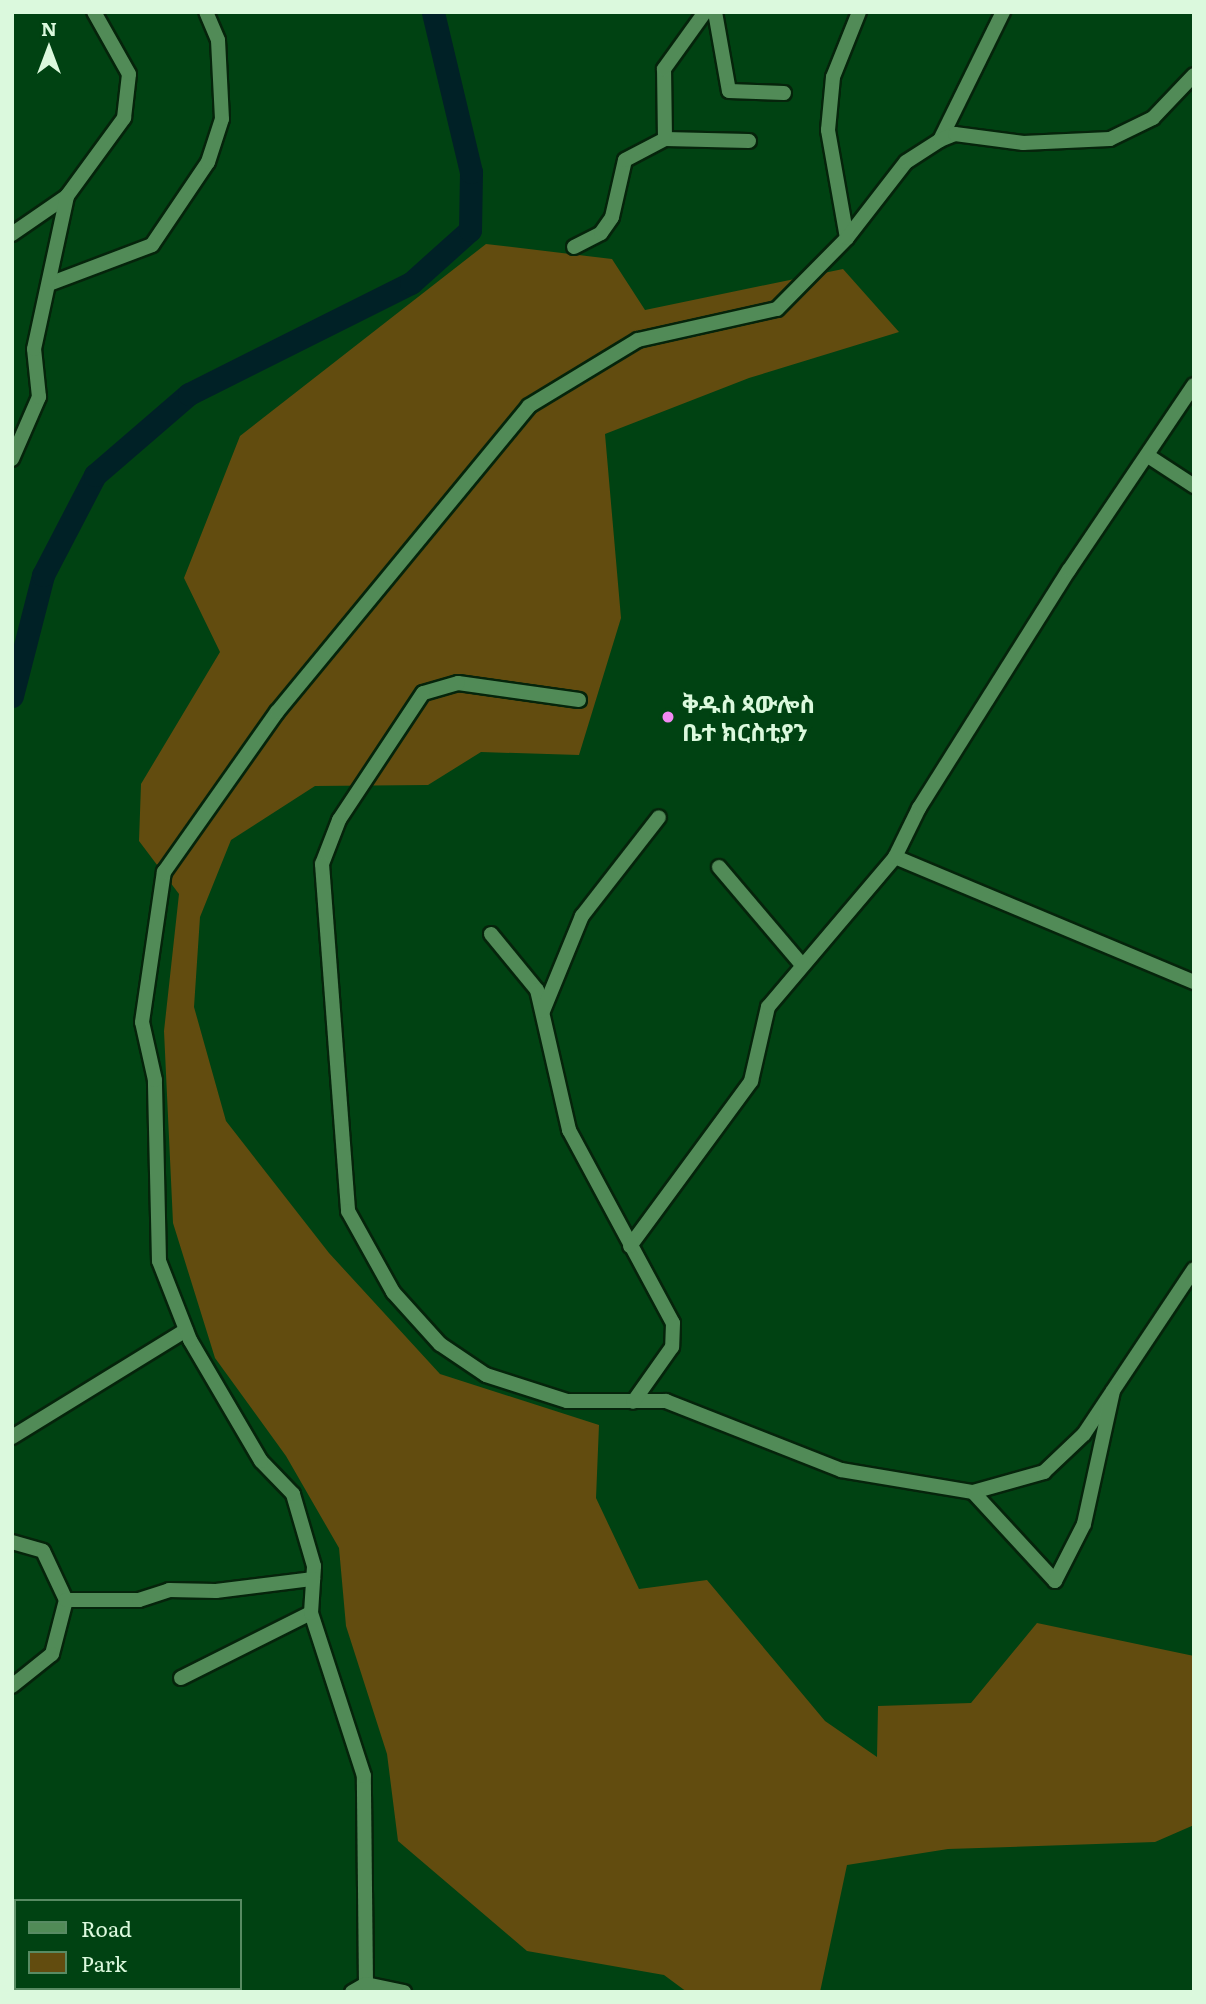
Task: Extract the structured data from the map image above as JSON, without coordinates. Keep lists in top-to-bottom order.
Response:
{
  "places": ["ቅዱስ ጳውሎስ ቤተ ክርስቲያን"],
  "legend": ["Road", "Park"],
  "north": "top"
}
